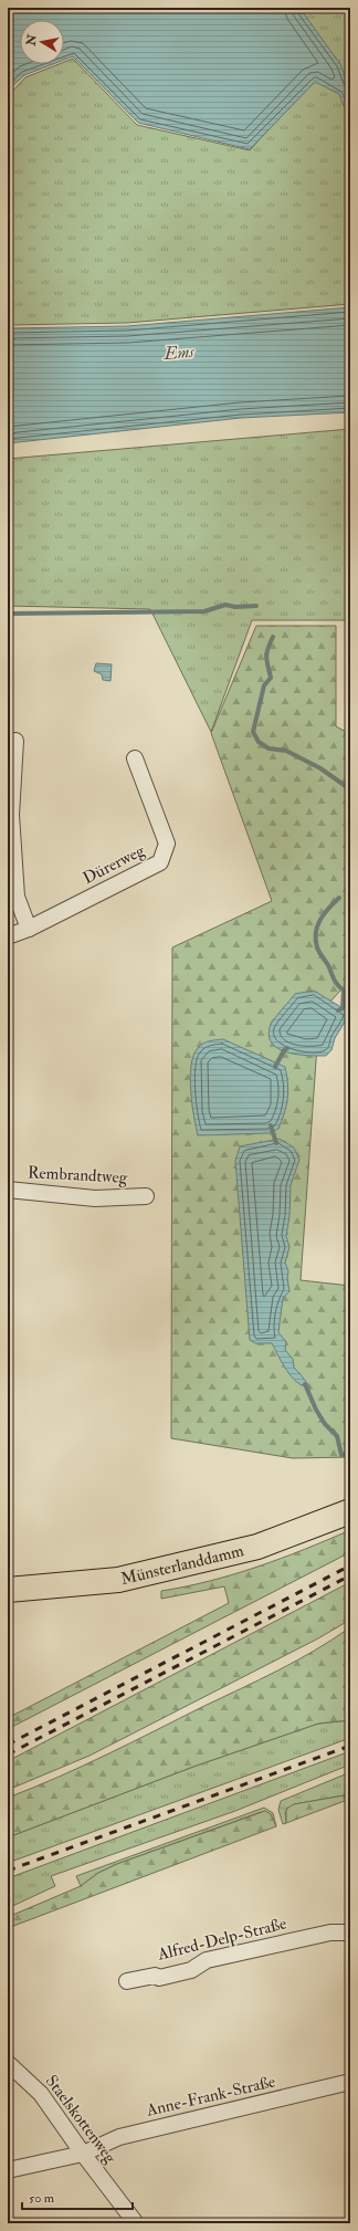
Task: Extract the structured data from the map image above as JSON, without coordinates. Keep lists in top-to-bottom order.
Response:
{
  "streets": {
    "main road": ["Münsterlanddamm"],
    "street": [
      "Dürerweg",
      "Rembrandtweg",
      "Alfred-Delp-Straße",
      "Anne-Frank-Straße",
      "Staelskottenweg"
    ]
  },
  "crossings": [
    ["Anne-Frank-Straße", "Staelskottenweg"]
  ],
  "water": ["Ems"],
  "scale_bar": "50 m",
  "north": "left"
}
